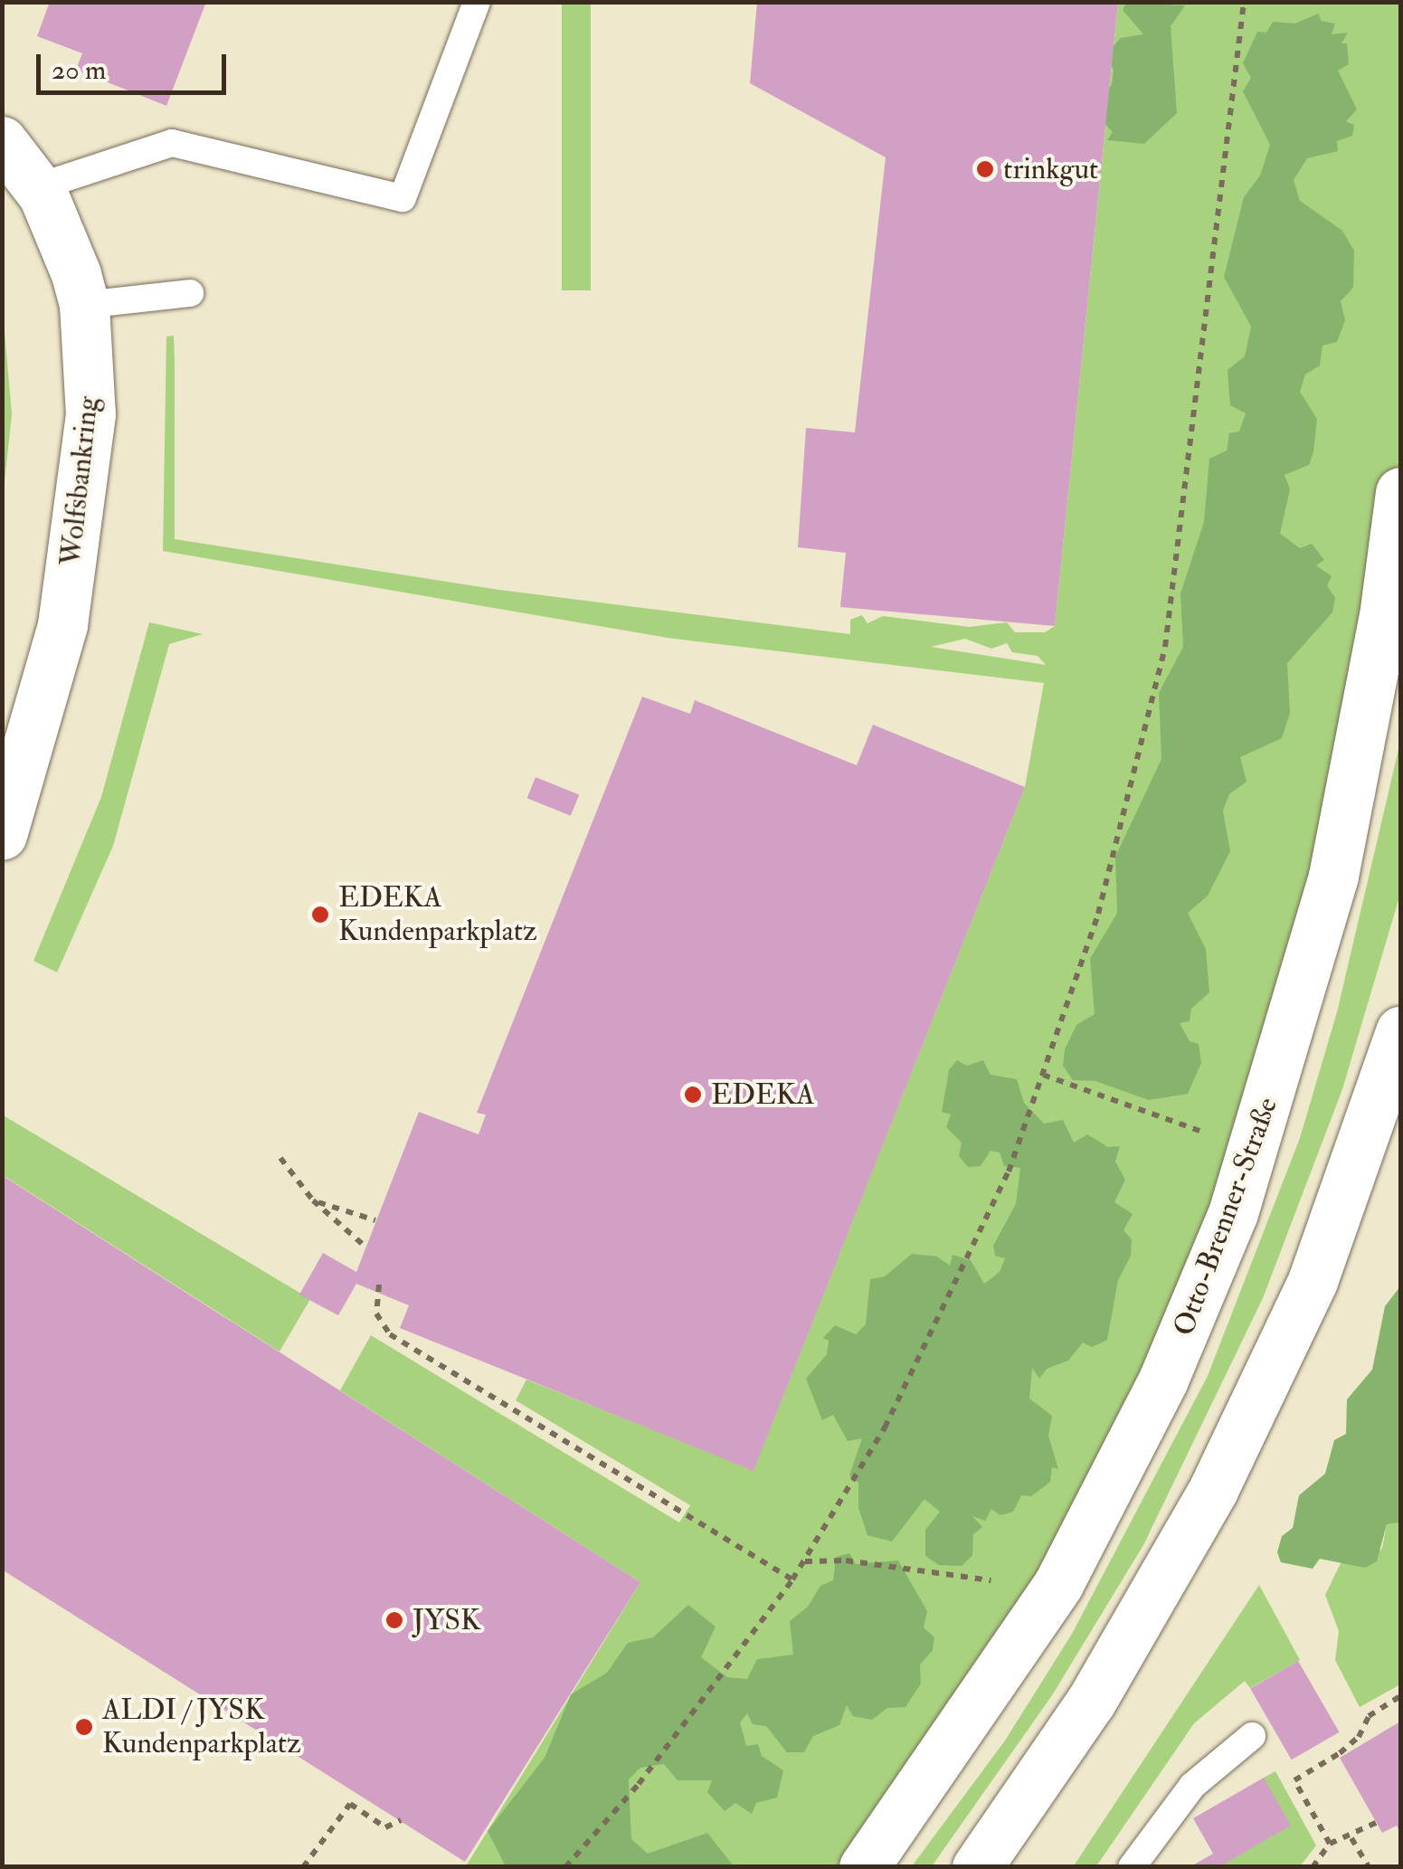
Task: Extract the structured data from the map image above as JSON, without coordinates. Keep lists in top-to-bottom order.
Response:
{
  "streets": {
    "street": ["Wolfsbankring", "Otto-Brenner-Straße"]
  },
  "places": [
    "trinkgut",
    "EDEKA Kundenparkplatz",
    "EDEKA",
    "JYSK",
    "ALDI / JYSK Kundenparkplatz"
  ],
  "scale_bar": "20 m"
}
